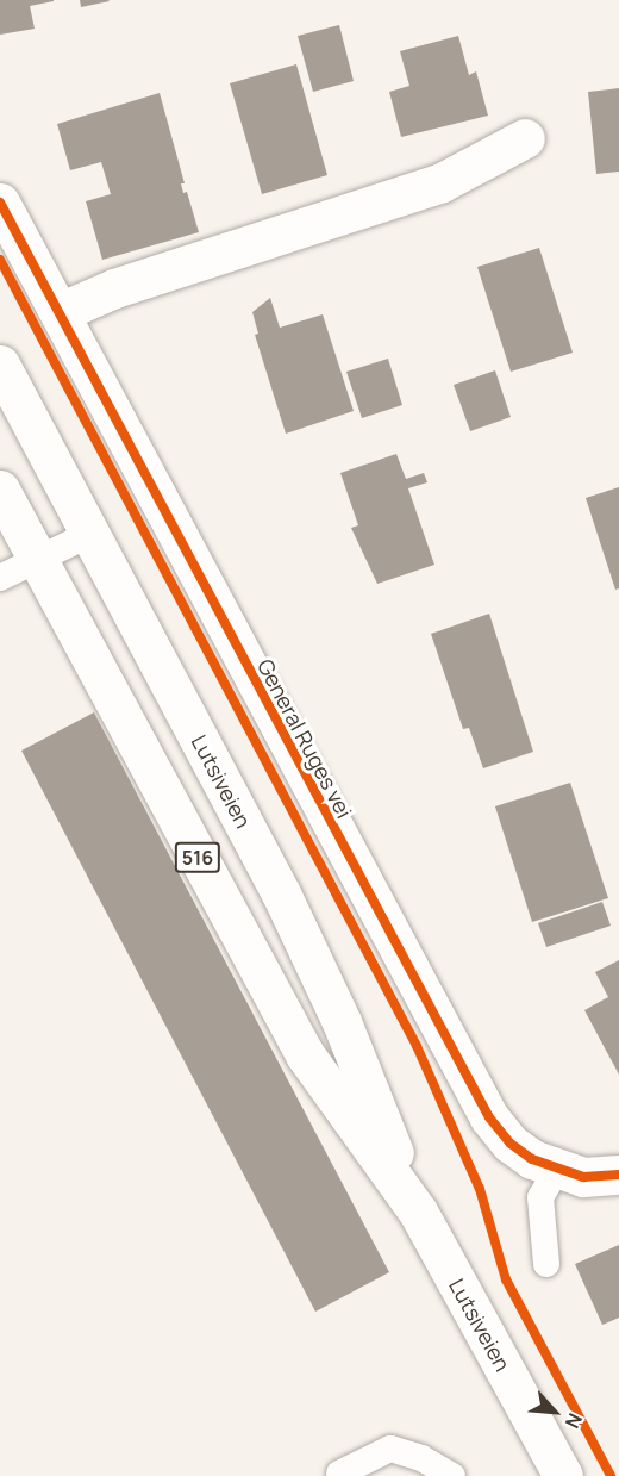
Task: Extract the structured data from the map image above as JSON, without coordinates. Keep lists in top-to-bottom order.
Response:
{
  "streets": {
    "main road": ["General Ruges vei", "Lutsiveien", "516"]
  },
  "north": "bottom right"
}
